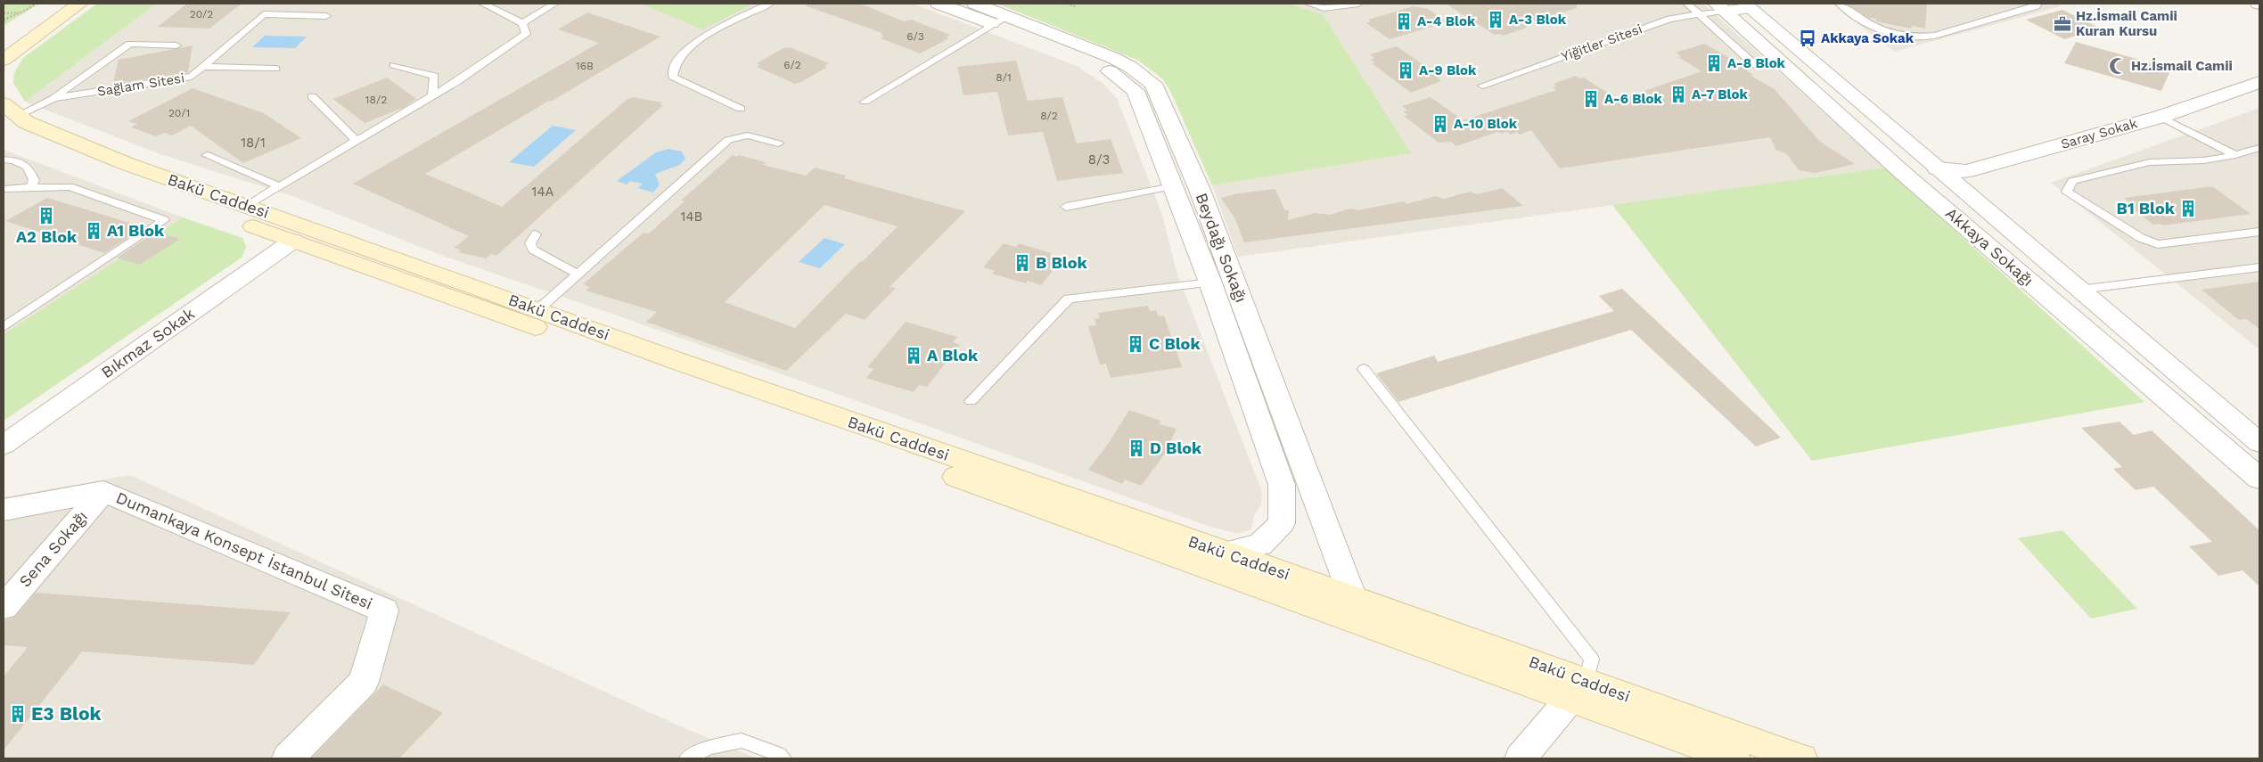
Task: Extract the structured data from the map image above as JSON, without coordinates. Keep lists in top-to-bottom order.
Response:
{
  "streets": {
    "main road": ["Bakü Caddesi"],
    "street": [
      "Saray Sokak",
      "Akkaya Sokağı",
      "Beydağı Sokağı",
      "Bıkmaz Sokak",
      "Sena Sokağı",
      "Dumankaya Konsept İstanbul Sitesi"
    ],
    "lane": ["Yiğitler Sitesi", "Sağlam Sitesi"]
  },
  "crossings": [
    ["Yiğitler Sitesi", "Akkaya Sokağı"],
    ["Sağlam Sitesi", "Bakü Caddesi"],
    ["Saray Sokak", "Akkaya Sokağı"],
    ["Bakü Caddesi", "Beydağı Sokağı"],
    ["Bakü Caddesi", "Bıkmaz Sokak"],
    ["Sena Sokağı", "Dumankaya Konsept İstanbul Sitesi"]
  ],
  "places": {
    "building": [
      "A-3 Blok",
      "A-4 Blok",
      "A-8 Blok",
      "A-9 Blok",
      "A-7 Blok",
      "A-6 Blok",
      "A-10 Blok",
      "B1 Blok",
      "A2 Blok",
      "A1 Blok",
      "B Blok",
      "C Blok",
      "A Blok",
      "D Blok",
      "E3 Blok"
    ],
    "office": ["Hz.İsmail Camii Kuran Kursu"],
    "bus stop": ["Akkaya Sokak"],
    "mosque": ["Hz.İsmail Camii"]
  },
  "house_numbers": [
    "20/2",
    "6/3",
    "6/2",
    "16B",
    "8/1",
    "18/2",
    "20/1",
    "8/2",
    "18/1",
    "8/3",
    "14A",
    "14B"
  ]
}
